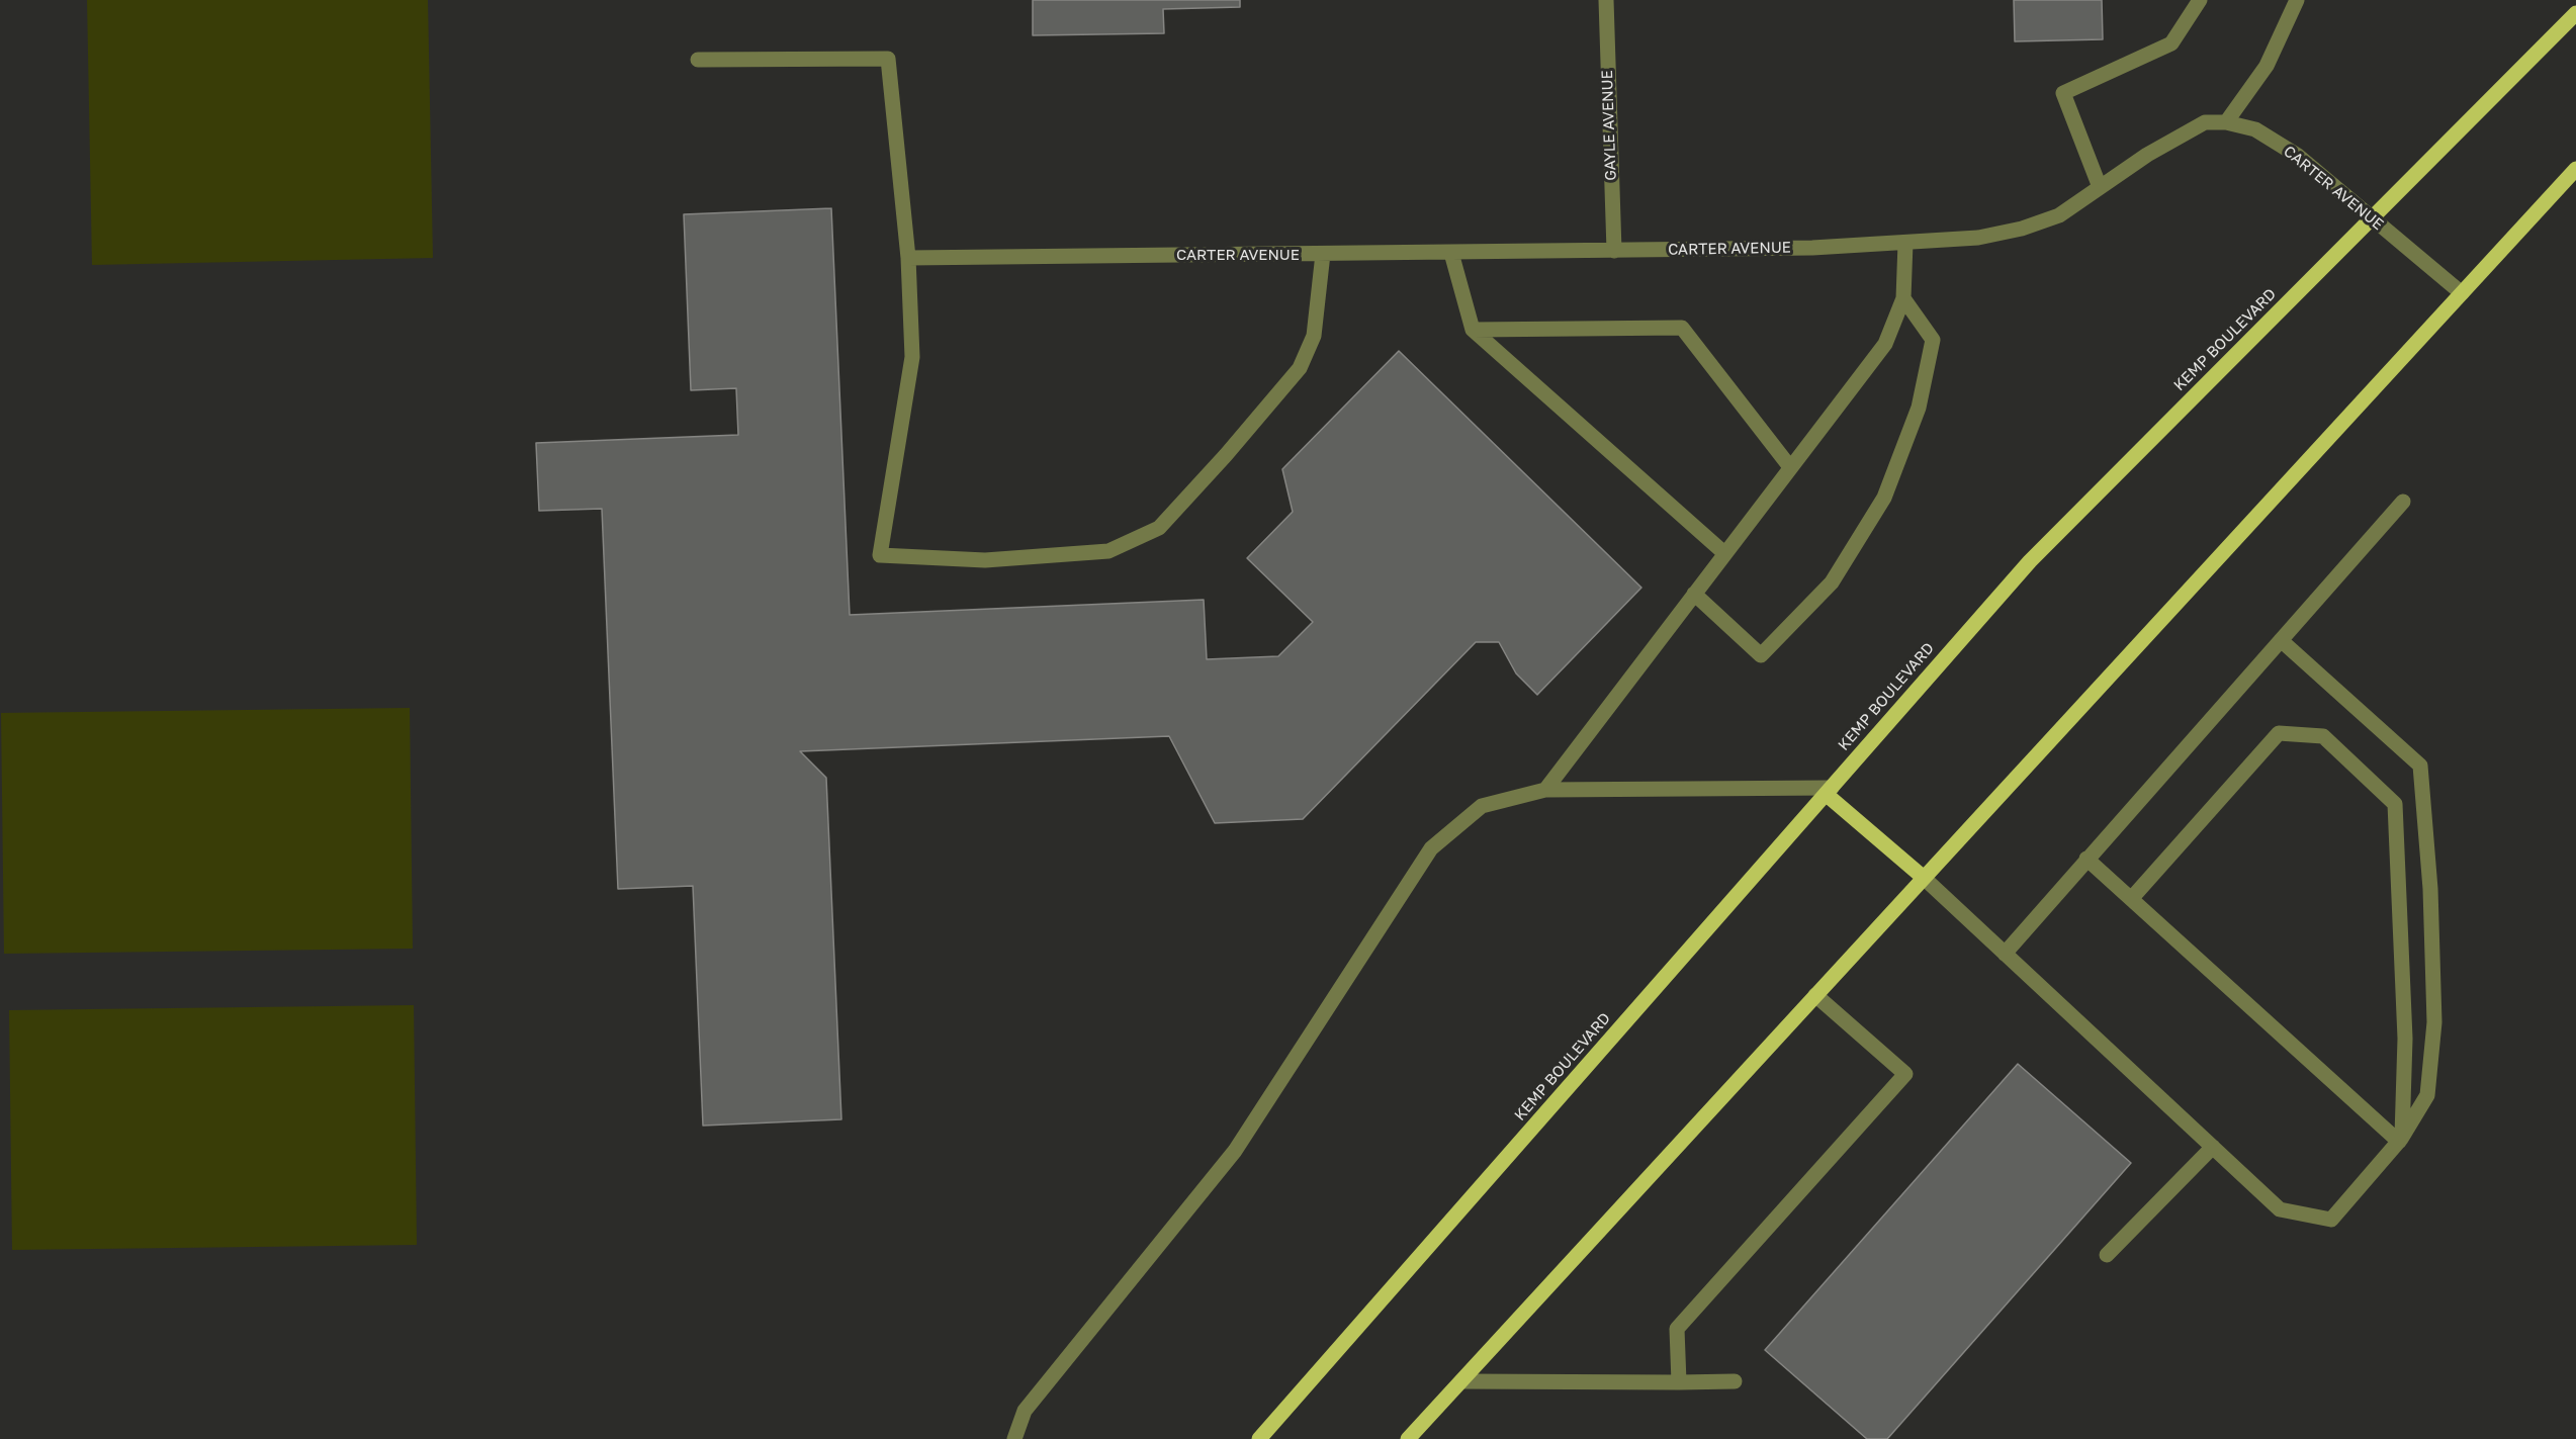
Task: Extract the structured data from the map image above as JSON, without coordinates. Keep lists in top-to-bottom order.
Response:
{
  "streets": {
    "main road": ["KEMP BOULEVARD"],
    "street": ["GAYLE AVENUE", "CARTER AVENUE"]
  },
  "crossings": [
    ["GAYLE AVENUE", "CARTER AVENUE"],
    ["CARTER AVENUE", "KEMP BOULEVARD"]
  ]
}
